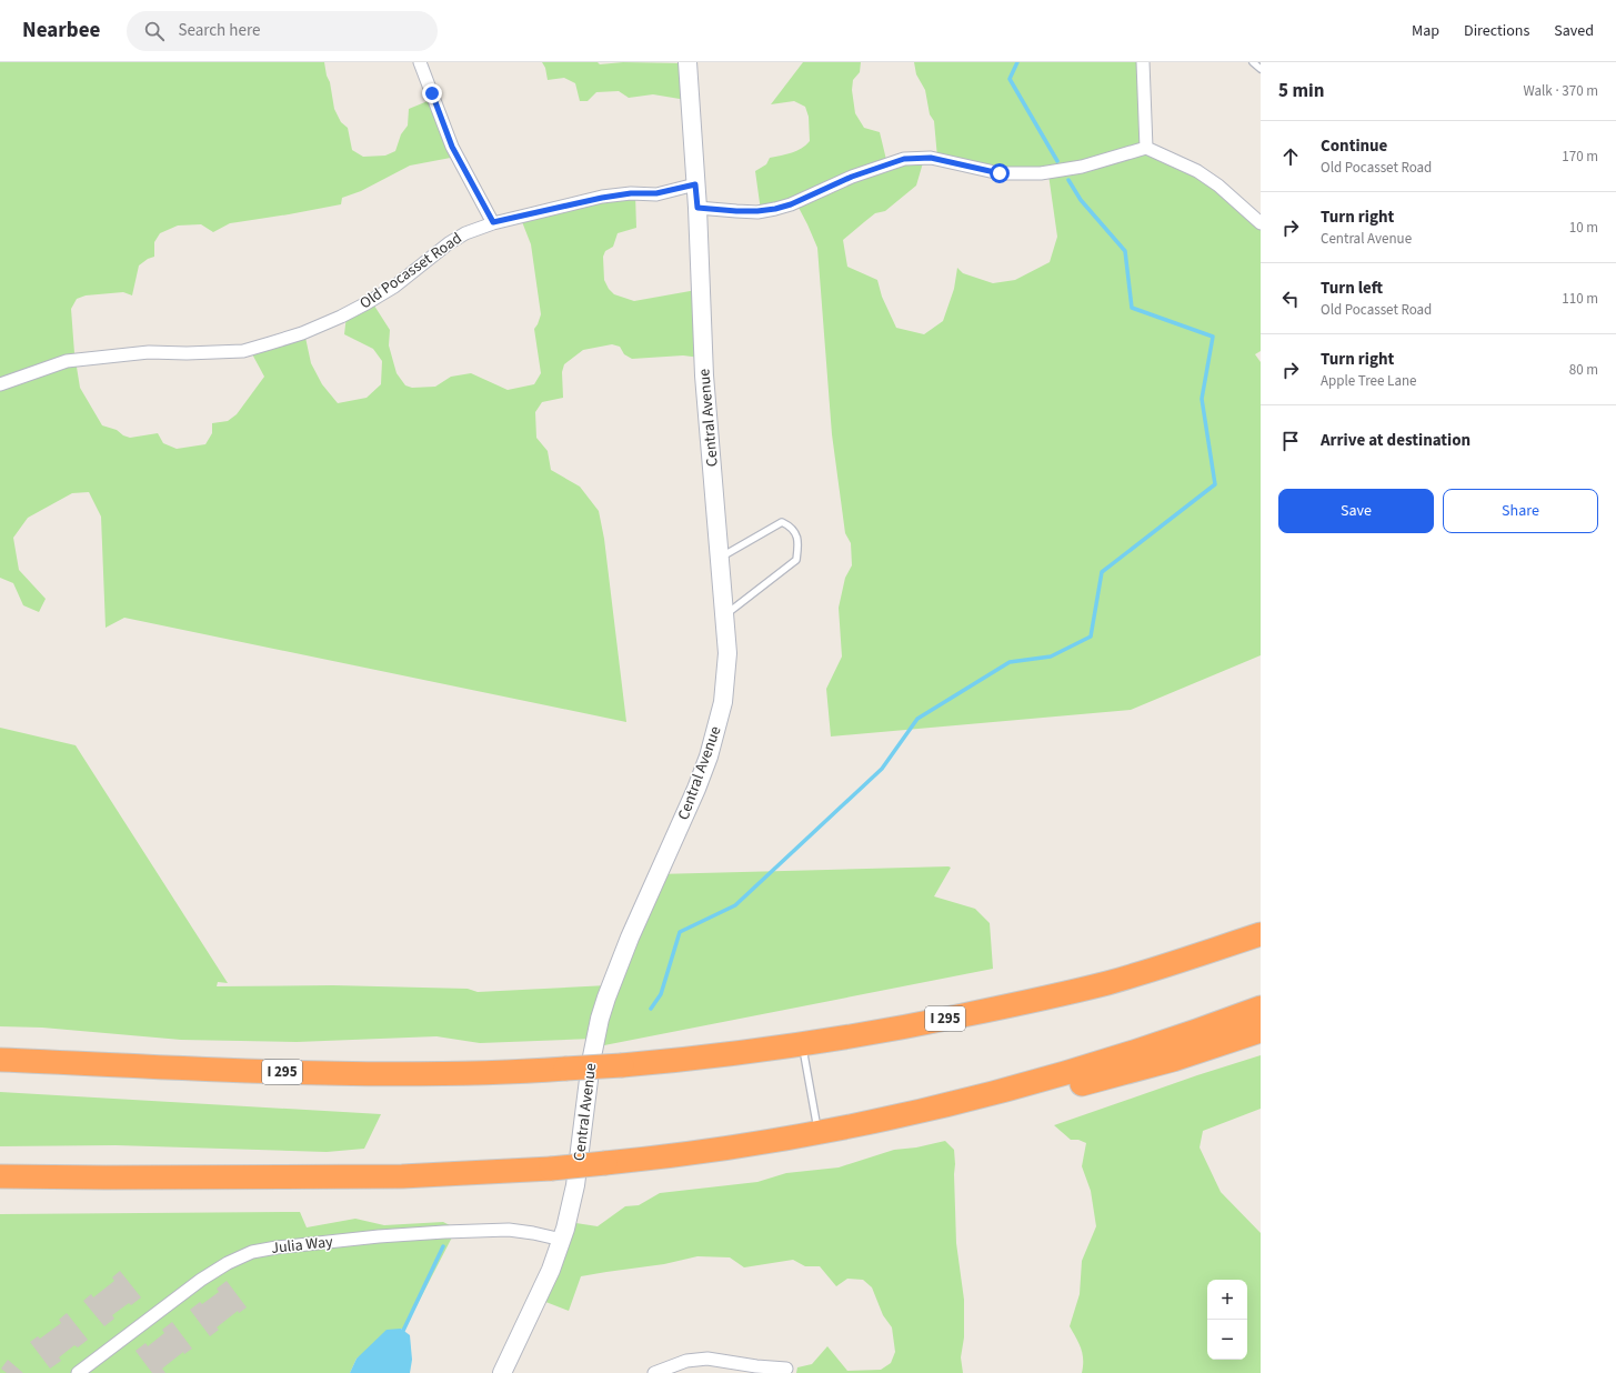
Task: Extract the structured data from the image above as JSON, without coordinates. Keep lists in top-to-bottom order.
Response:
{
  "streets": {
    "highway": ["I 295"],
    "street": ["Old Pocasset Road", "Central Avenue", "Julia Way"]
  },
  "crossings": [
    ["Old Pocasset Road", "Central Avenue"],
    ["Central Avenue", "Julia Way"]
  ],
  "page": {
    "header": "Nearbee",
    "search": "Search here",
    "nav": ["Map", "Directions", "Saved"],
    "heading": ["5 min", "Walk · 370 m"],
    "list": [
      ["Continue", "Old Pocasset Road", "170 m"],
      ["Turn right", "Central Avenue", "10 m"],
      ["Turn left", "Old Pocasset Road", "110 m"],
      ["Turn right", "Apple Tree Lane", "80 m"],
      "Arrive at destination"
    ],
    "buttons": ["Save", "Share"],
    "map_buttons": ["+", "−"]
  }
}
